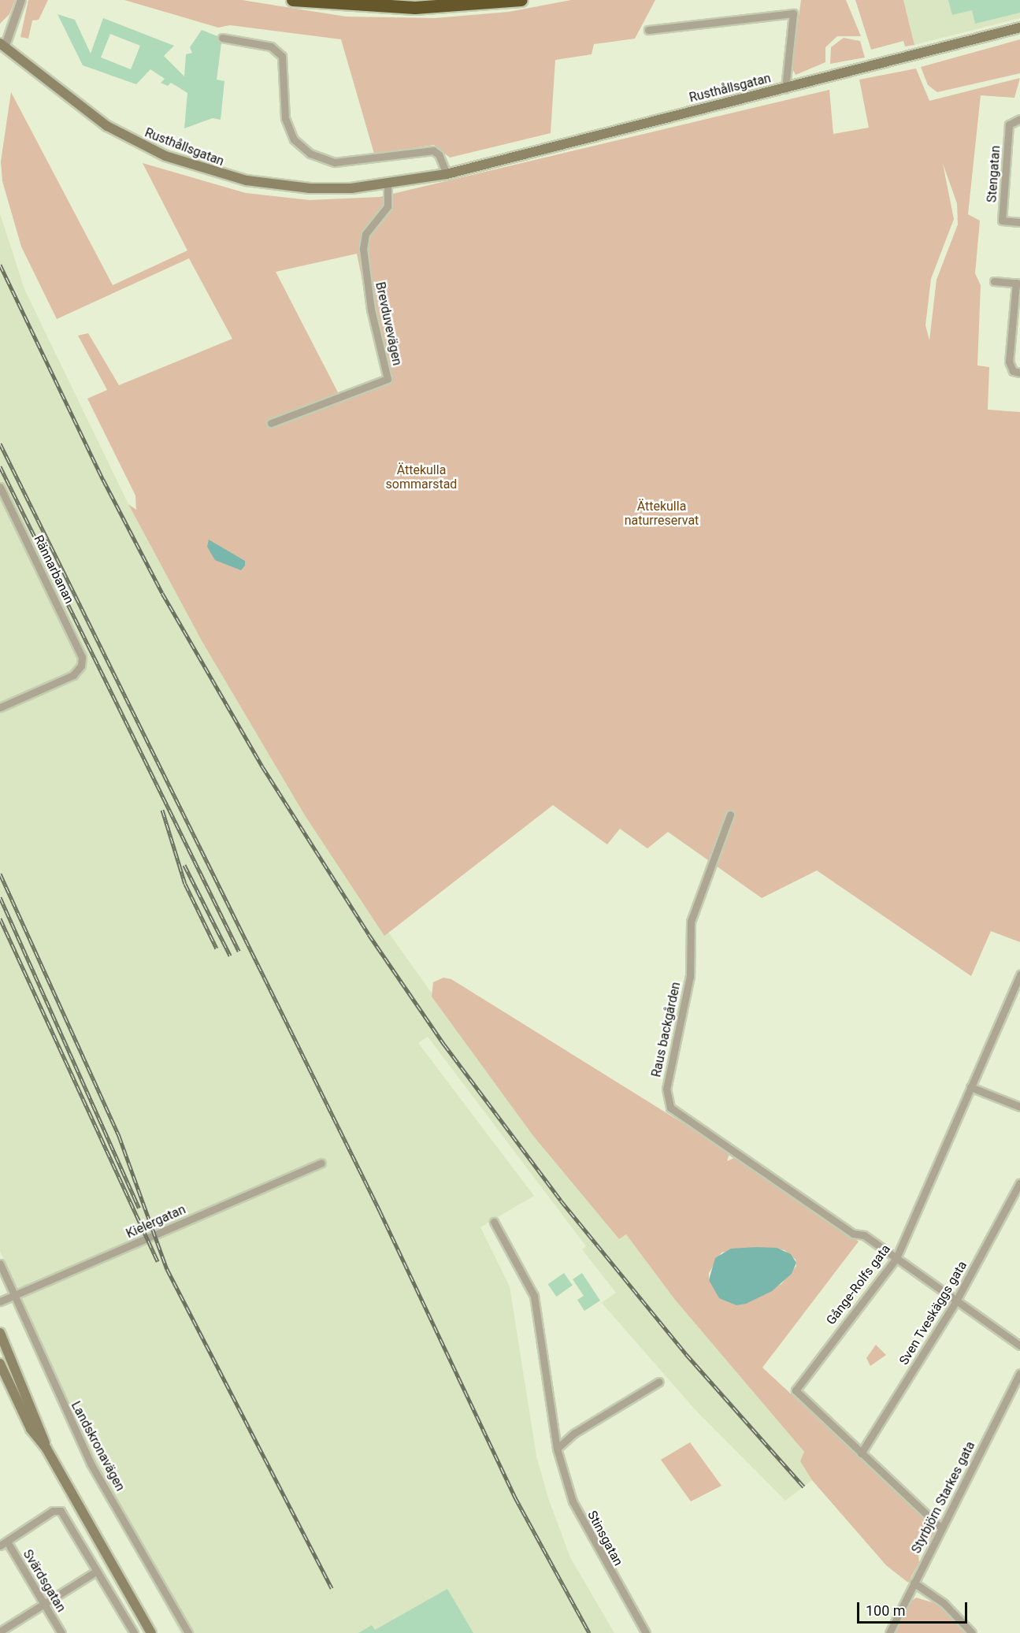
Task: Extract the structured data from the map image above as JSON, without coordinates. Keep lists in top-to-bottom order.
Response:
{
  "streets": {
    "main road": ["Rusthållsgatan"],
    "street": [
      "Stengatan",
      "Brevduvevägen",
      "Rännarbanan",
      "Raus backgården",
      "Kielergatan",
      "Gånge-Rolfs gata",
      "Sven Tveskäggs gata",
      "Landskronavägen",
      "Styrbjörn Starkes gata",
      "Stinsgatan",
      "Svärdsgatan"
    ]
  },
  "crossings": [
    ["Rusthållsgatan", "Brevduvevägen"],
    ["Raus backgården", "Gånge-Rolfs gata"],
    ["Raus backgården", "Sven Tveskäggs gata"],
    ["Kielergatan", "Landskronavägen"],
    ["Gånge-Rolfs gata", "Sven Tveskäggs gata"],
    ["Gånge-Rolfs gata", "Styrbjörn Starkes gata"]
  ],
  "parks": ["Ättekulla sommarstad", "Ättekulla naturreservat"],
  "scale_bar": "100 m"
}
